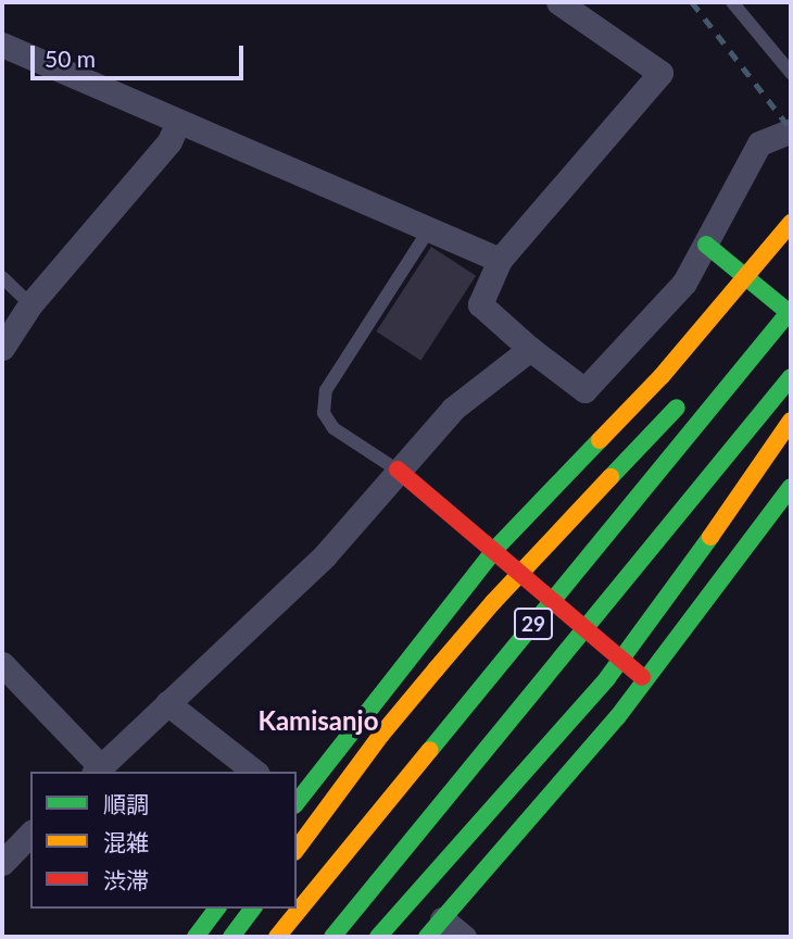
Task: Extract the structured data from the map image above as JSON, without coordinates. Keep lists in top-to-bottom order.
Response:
{
  "streets": {
    "main road": ["29"]
  },
  "districts": ["Kamisanjo"],
  "legend": ["順調", "混雑", "渋滞"],
  "scale_bar": "50 m"
}
